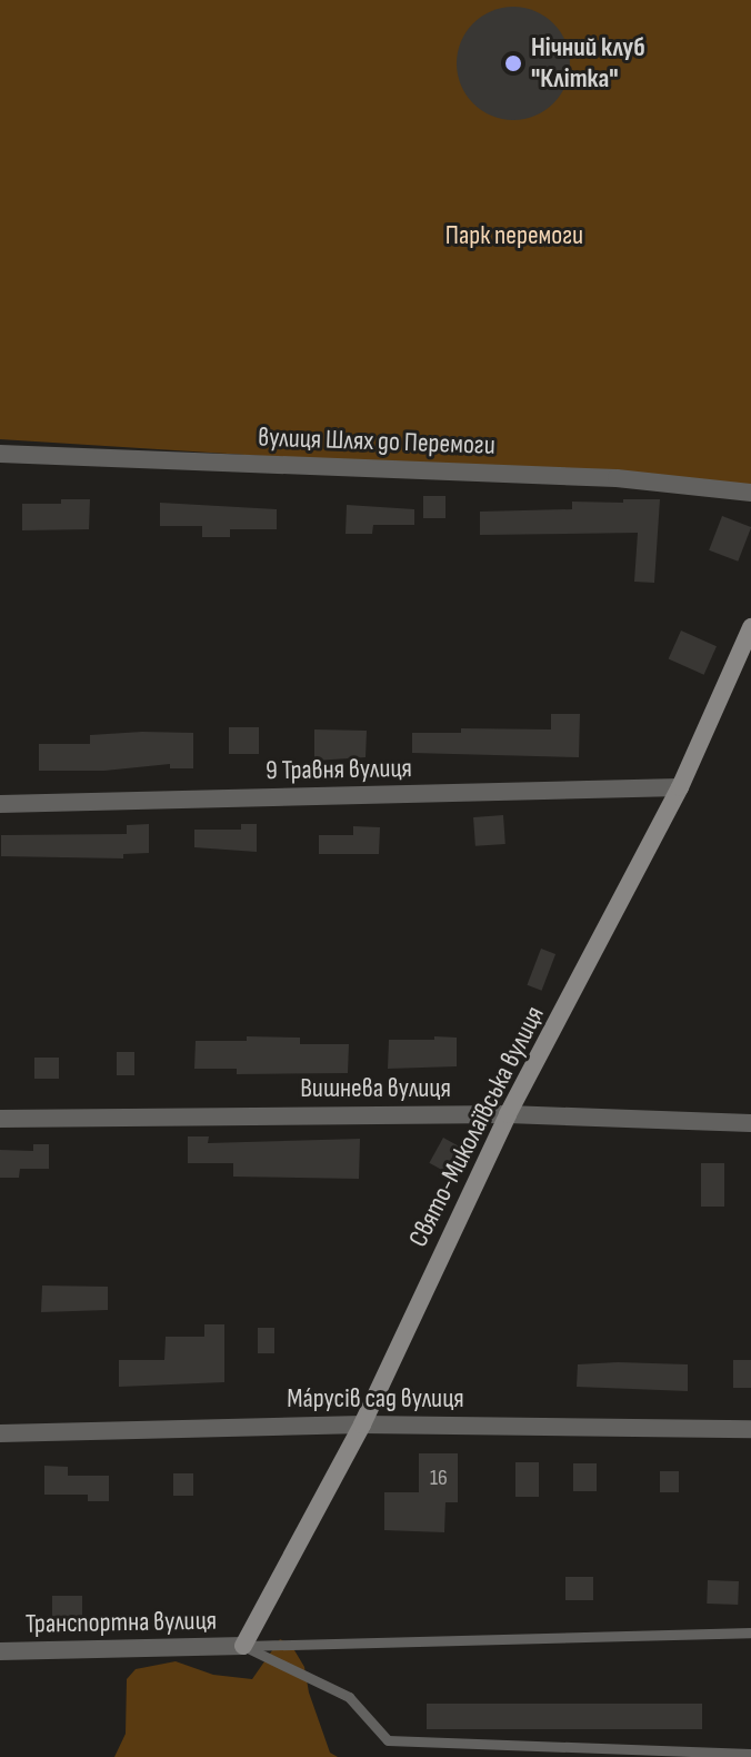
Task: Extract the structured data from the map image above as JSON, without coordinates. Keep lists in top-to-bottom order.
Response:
{
  "streets": {
    "street": [
      "вулиця Шлях до Перемоги",
      "9 Травня вулиця",
      "Вишнева вулиця",
      "Свято-Миколаївська вулиця",
      "Мáрусів сад вулиця",
      "Транспортна вулиця"
    ]
  },
  "crossings": [
    ["9 Травня вулиця", "Свято-Миколаївська вулиця"],
    ["Вишнева вулиця", "Свято-Миколаївська вулиця"],
    ["Свято-Миколаївська вулиця", "Мáрусів сад вулиця"],
    ["Свято-Миколаївська вулиця", "Транспортна вулиця"]
  ],
  "parks": ["Парк перемоги"],
  "places": ["Нічний клуб \"Клітка\""],
  "house_numbers": ["16"]
}
